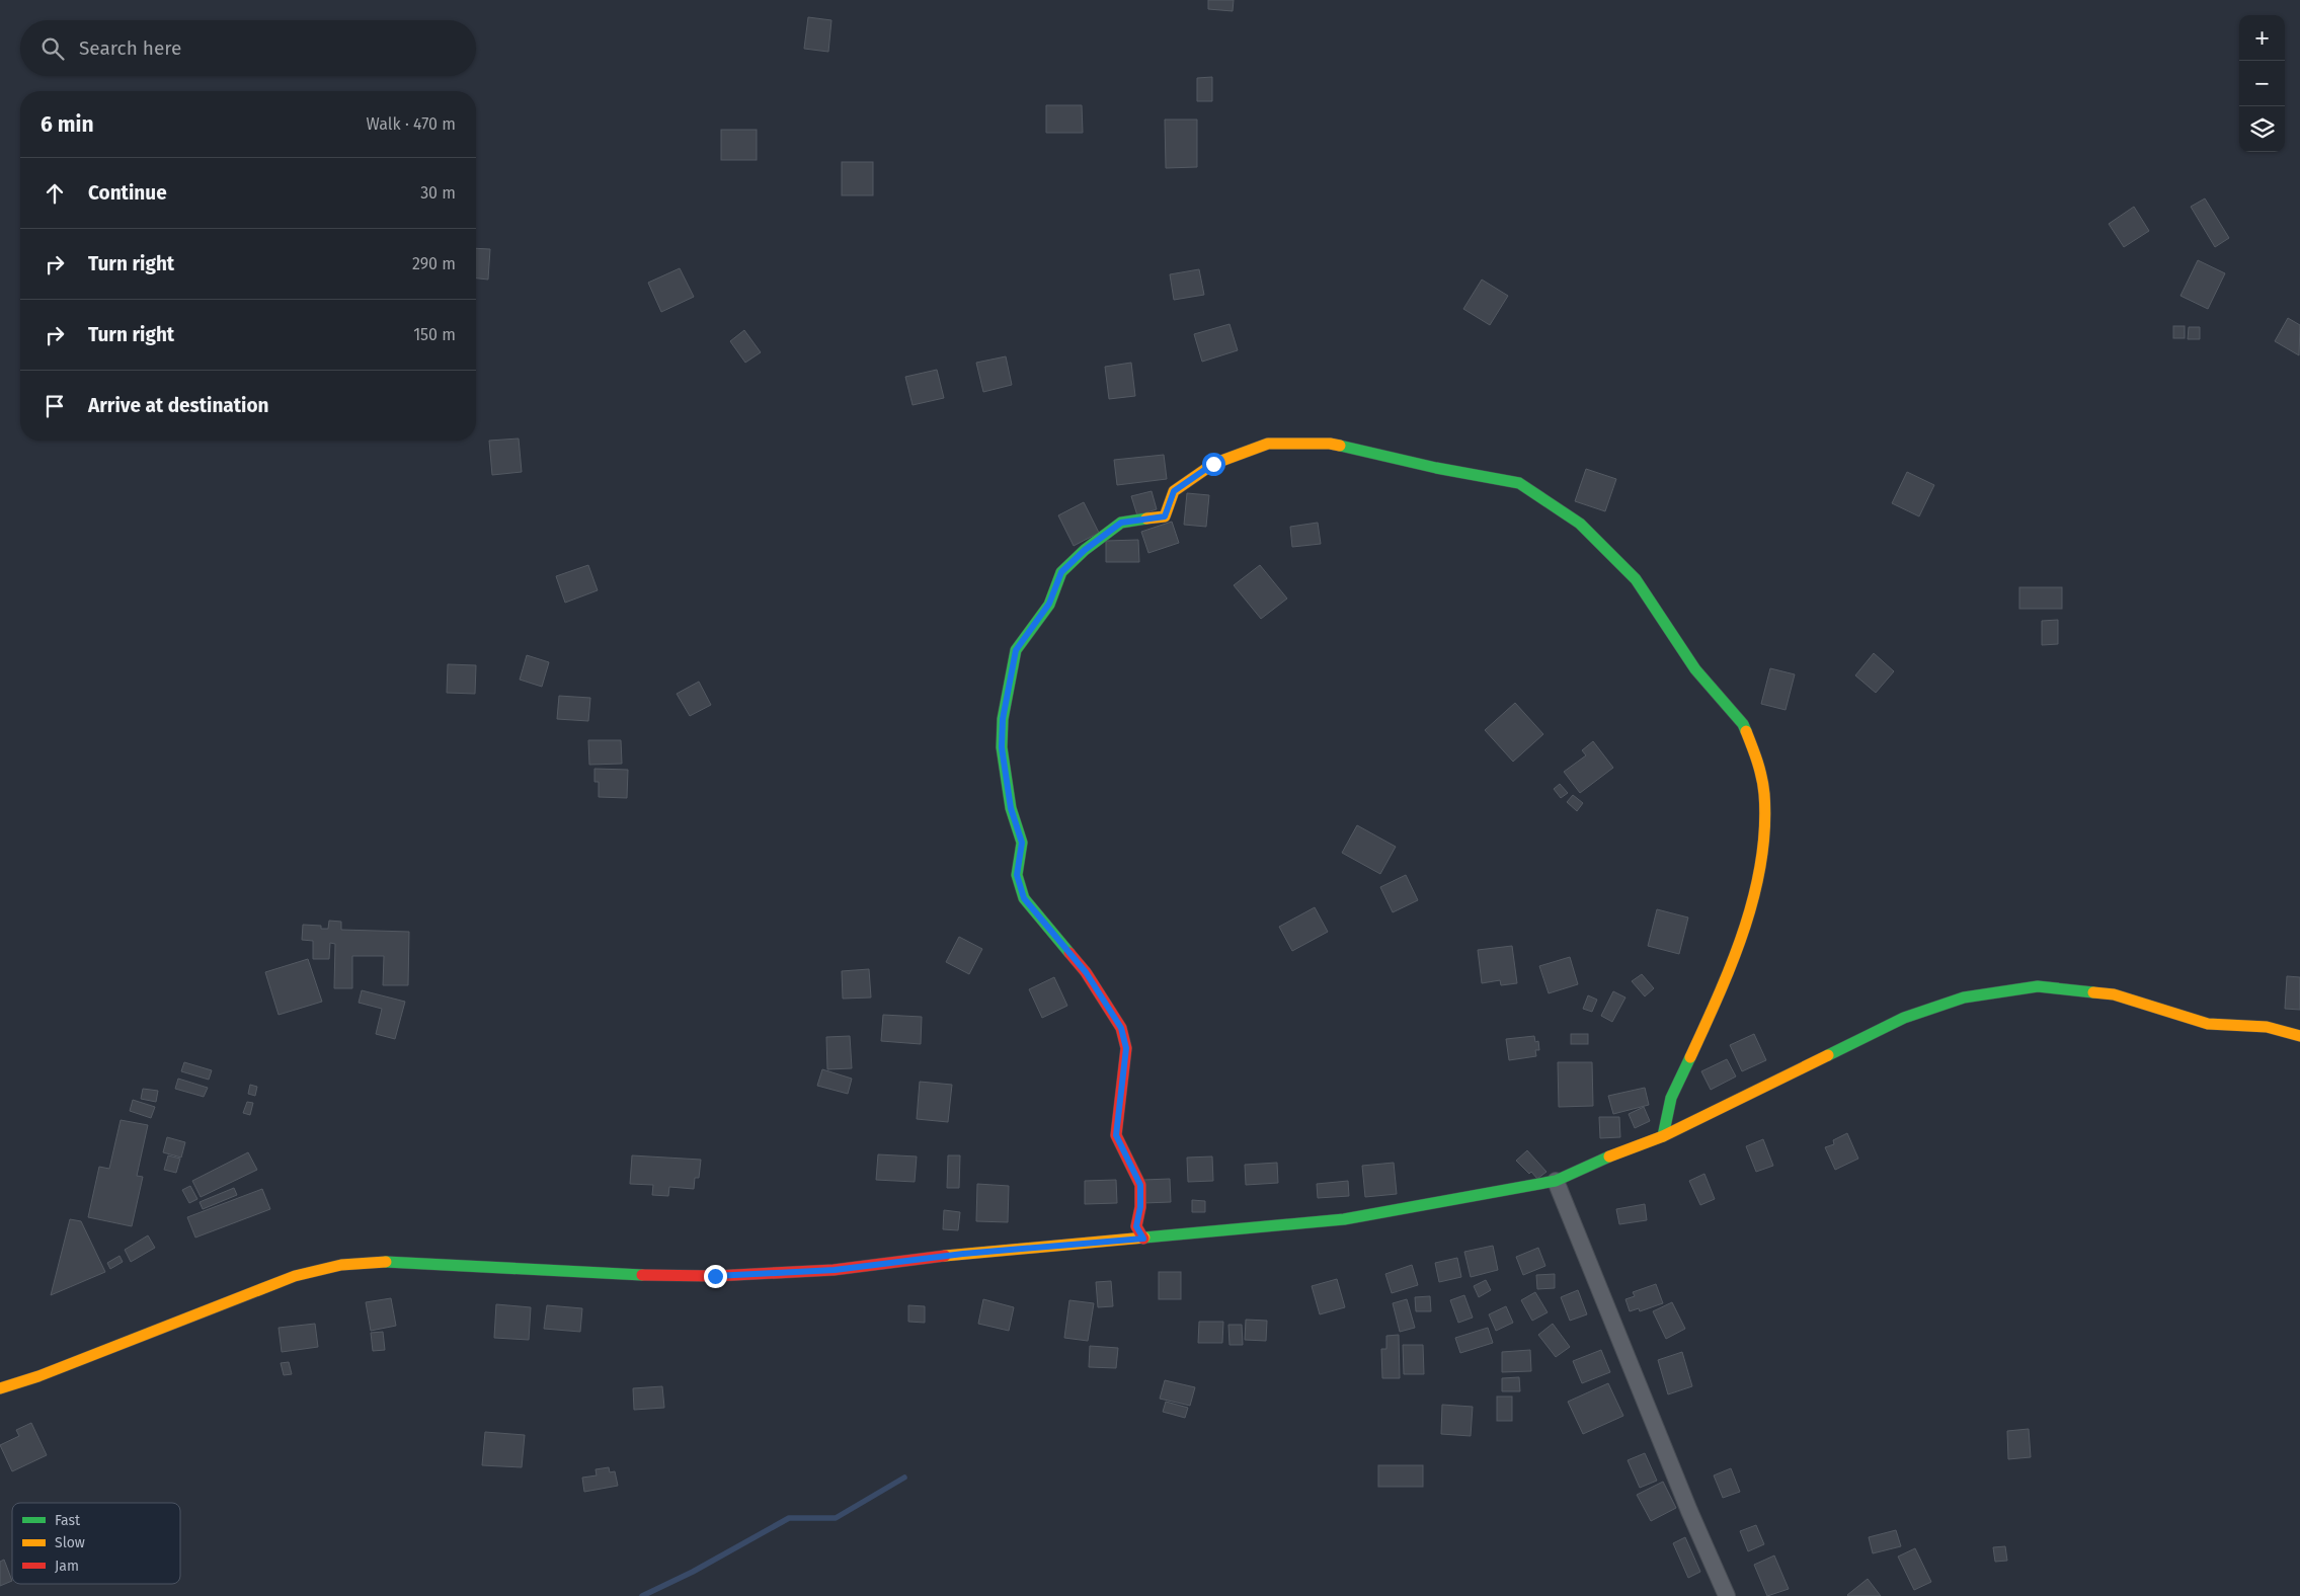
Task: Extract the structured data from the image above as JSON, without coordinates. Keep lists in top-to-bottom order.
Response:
{
  "legend": ["Fast", "Slow", "Jam"],
  "page": {
    "map_buttons": ["+", "−"],
    "search": "Search here",
    "heading": ["6 min", "Walk · 470 m"],
    "list": [
      ["Continue", "30 m"],
      ["Turn right", "290 m"],
      ["Turn right", "150 m"],
      "Arrive at destination"
    ]
  }
}
